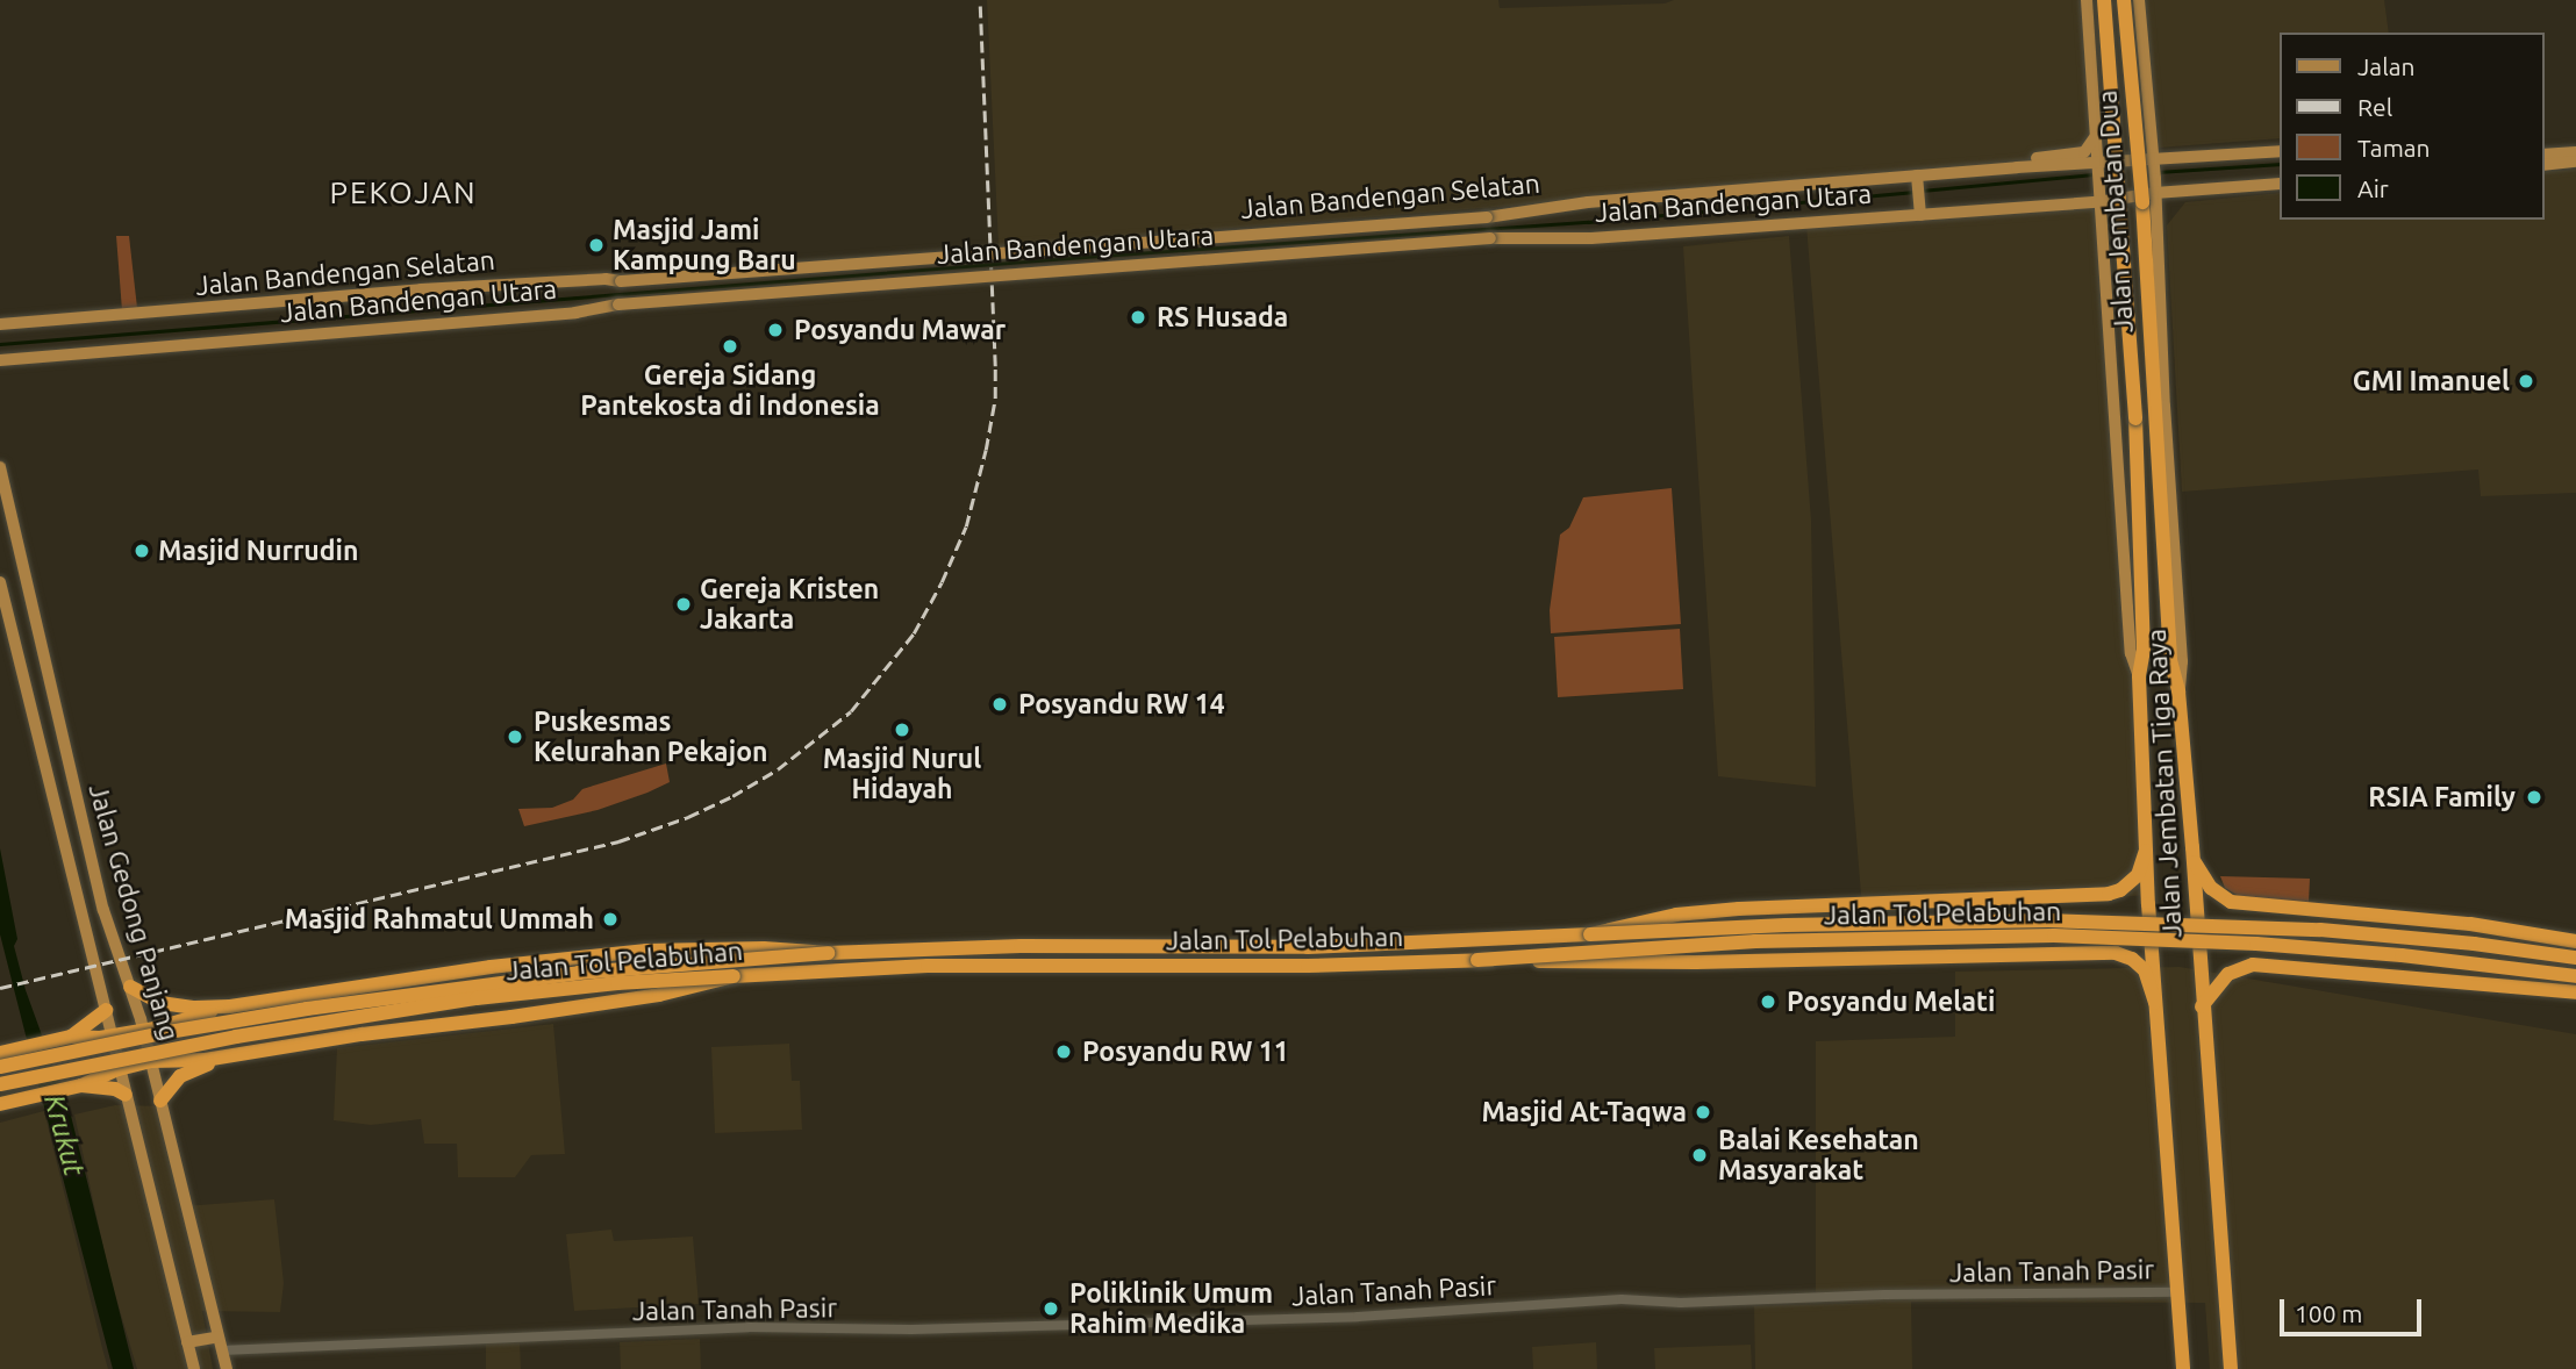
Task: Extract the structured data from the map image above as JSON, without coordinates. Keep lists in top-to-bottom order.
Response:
{
  "streets": {
    "highway": ["Jalan Jembatan Dua", "Jalan Jembatan Tiga Raya", "Jalan Tol Pelabuhan"],
    "main road": ["Jalan Bandengan Selatan", "Jalan Bandengan Utara", "Jalan Gedong Panjang"],
    "street": ["Jalan Tanah Pasir"]
  },
  "crossings": [
    ["Jalan Bandengan Selatan", "Jalan Jembatan Tiga Raya"],
    ["Jalan Bandengan Utara", "Jalan Jembatan Tiga Raya"],
    ["Jalan Jembatan Dua", "Jalan Jembatan Tiga Raya"],
    ["Jalan Jembatan Tiga Raya", "Jalan Tanah Pasir"],
    ["Jalan Gedong Panjang", "Jalan Tanah Pasir"]
  ],
  "districts": ["PEKOJAN"],
  "water": ["Krukut"],
  "places": [
    "Masjid Jami Kampung Baru",
    "RS Husada",
    "Posyandu Mawar",
    "Gereja Sidang Pantekosta di Indonesia",
    "GMI Imanuel",
    "Masjid Nurrudin",
    "Gereja Kristen Jakarta",
    "Posyandu RW 14",
    "Masjid Nurul Hidayah",
    "Puskesmas Kelurahan Pekajon",
    "RSIA Family",
    "Masjid Rahmatul Ummah",
    "Posyandu Melati",
    "Posyandu RW 11",
    "Masjid At-Taqwa",
    "Balai Kesehatan Masyarakat",
    "Poliklinik Umum Rahim Medika"
  ],
  "legend": [
    "Jalan",
    "Rel",
    "Taman",
    "Air"
  ],
  "scale_bar": "100 m"
}
